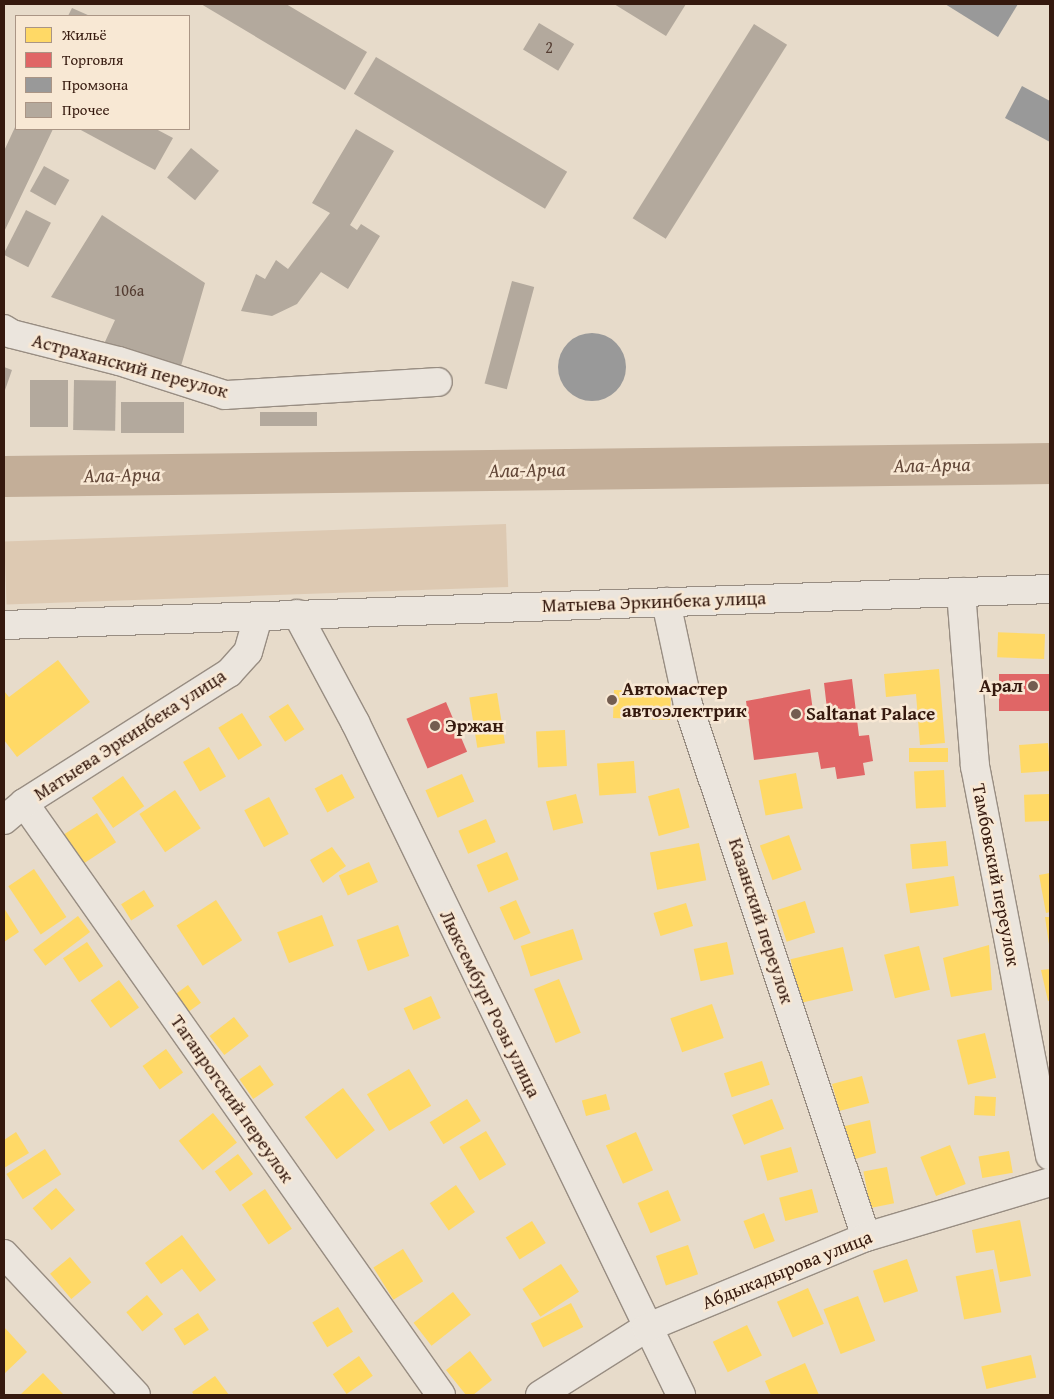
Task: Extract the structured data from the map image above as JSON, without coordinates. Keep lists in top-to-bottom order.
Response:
{
  "streets": {
    "street": [
      "Астраханский переулок",
      "Матыева Эркинбека улица",
      "Тамбовский переулок",
      "Казанский переулок",
      "Люксембург Розы улица",
      "Таганрогский переулок",
      "Абдыкадырова улица"
    ]
  },
  "crossings": [
    ["Матыева Эркинбека улица", "Тамбовский переулок"],
    ["Матыева Эркинбека улица", "Казанский переулок"],
    ["Матыева Эркинбека улица", "Люксембург Розы улица"],
    ["Матыева Эркинбека улица", "Таганрогский переулок"],
    ["Казанский переулок", "Абдыкадырова улица"],
    ["Люксембург Розы улица", "Абдыкадырова улица"]
  ],
  "water": ["Ала-Арча"],
  "places": [
    "Арал",
    "Автомастер автоэлектрик",
    "Saltanat Palace",
    "Эржан"
  ],
  "house_numbers": ["2", "106a"],
  "legend": [
    "Жильё",
    "Торговля",
    "Промзона",
    "Прочее"
  ]
}
